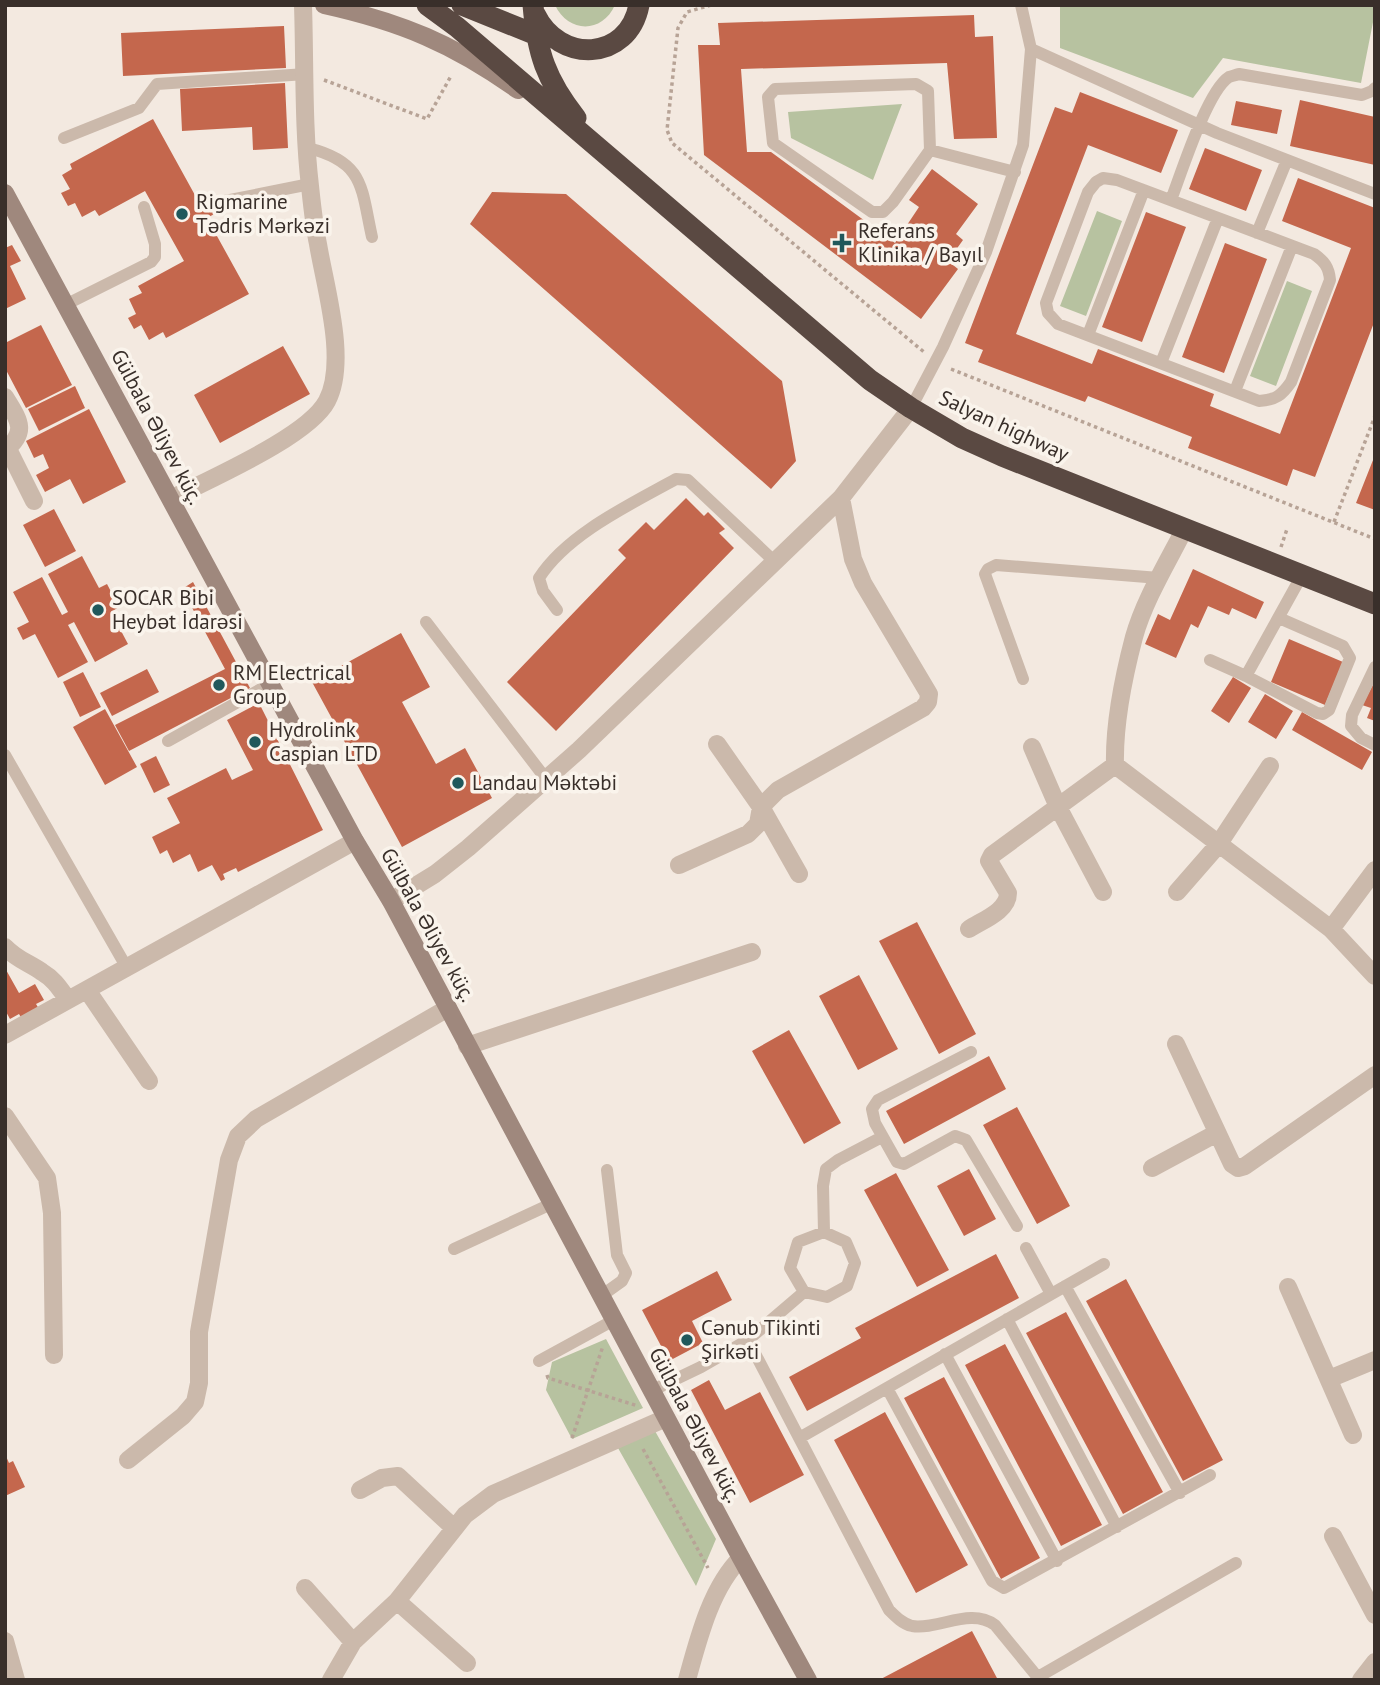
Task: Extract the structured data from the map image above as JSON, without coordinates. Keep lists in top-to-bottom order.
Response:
{
  "streets": {
    "highway": ["Salyan highway"],
    "street": ["Gülbala Əliyev küç."]
  },
  "places": {
    "other": [
      "Rigmarine Tədris Mərkəzi",
      "SOCAR Bibi Heybət İdarəsi",
      "RM Electrical Group",
      "Hydrolink Caspian LTD",
      "Landau Məktəbi",
      "Cənub Tikinti Şirkəti"
    ],
    "health": ["Referans Klinika / Bayıl"]
  }
}
